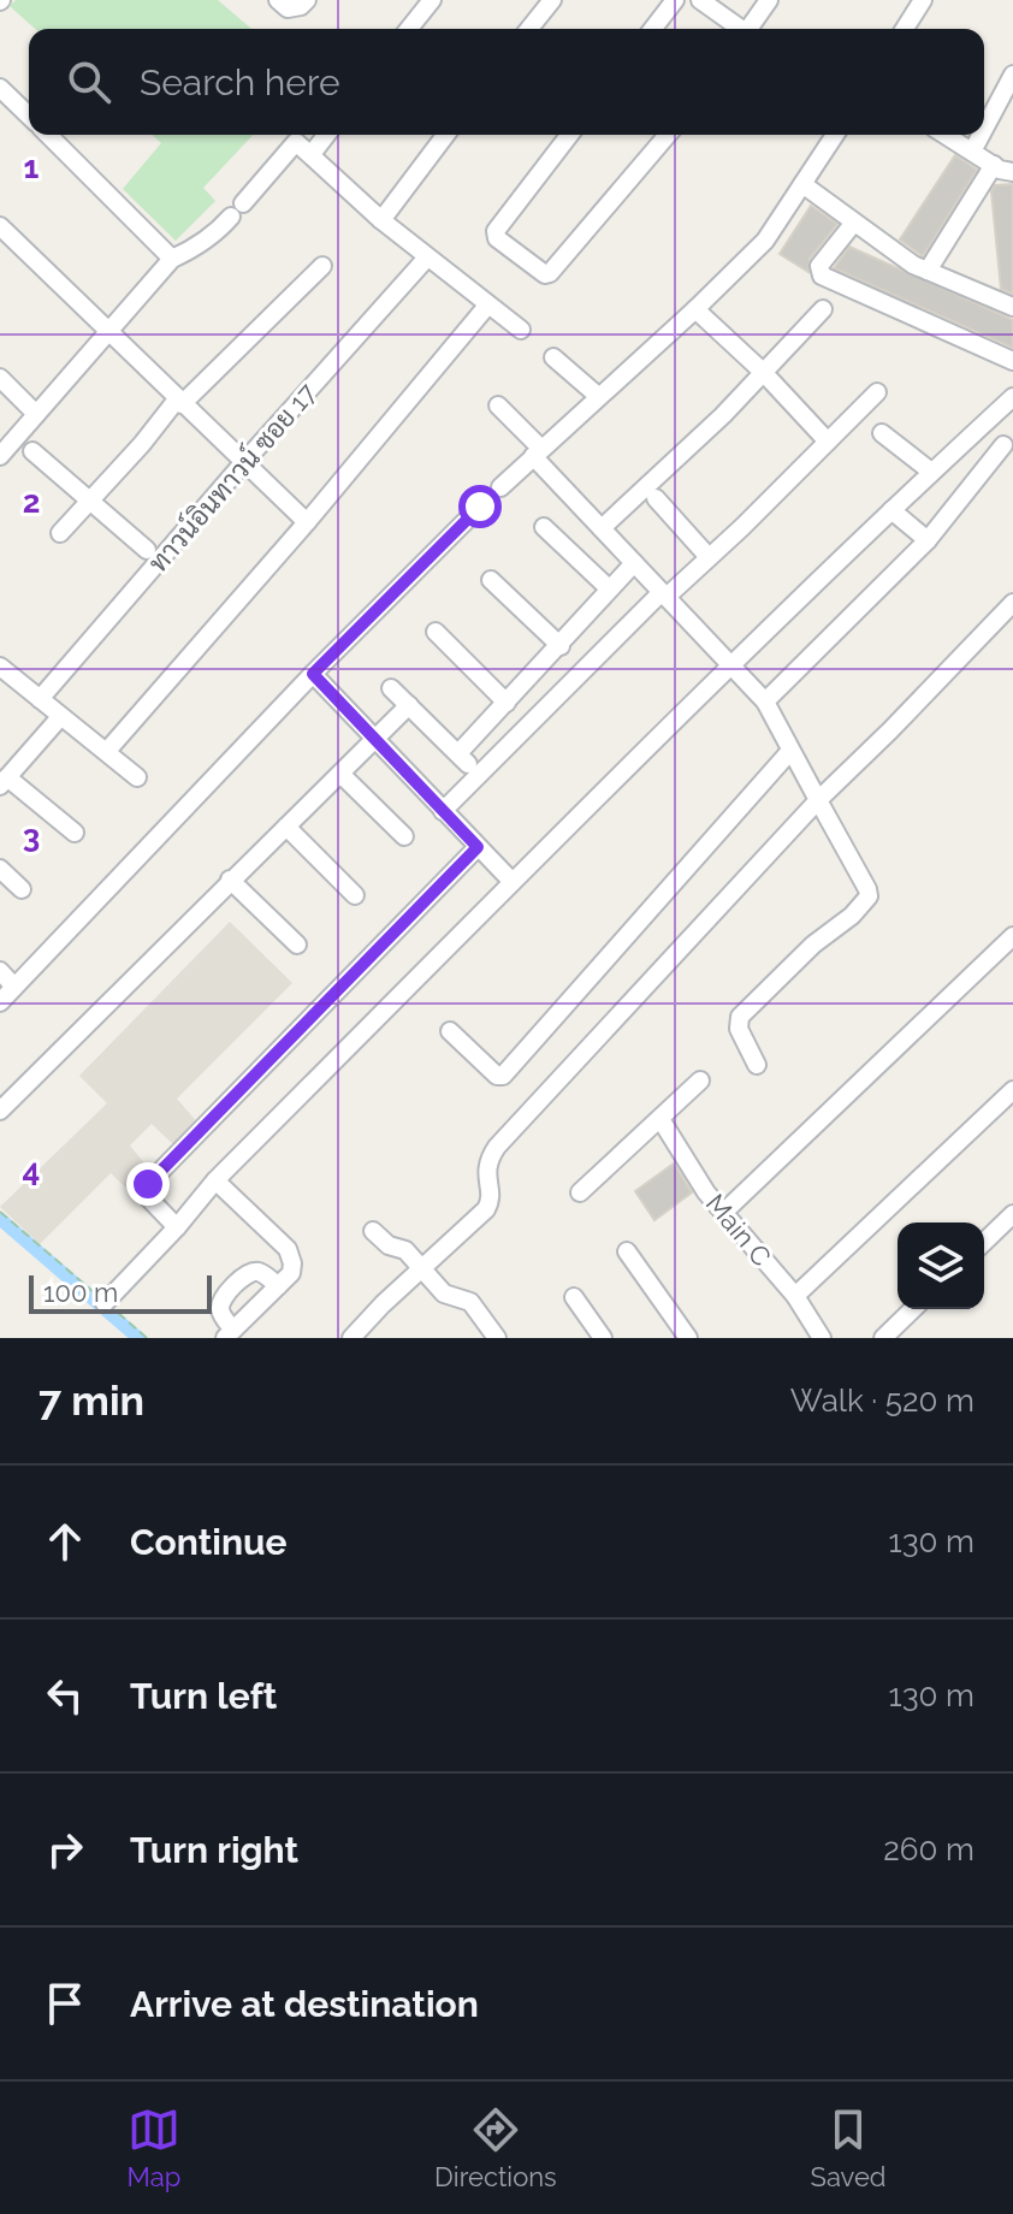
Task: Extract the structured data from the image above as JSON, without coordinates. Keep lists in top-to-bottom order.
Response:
{
  "streets": {
    "street": ["ทาวน์อินทาวน์ ซอย 17", "Main C"]
  },
  "scale_bar": "100 m",
  "page": {
    "search": "Search here",
    "scale": "100 m",
    "heading": ["7 min", "Walk · 520 m"],
    "list": [
      ["Continue", "130 m"],
      ["Turn left", "130 m"],
      ["Turn right", "260 m"],
      "Arrive at destination"
    ],
    "nav": ["Map", "Directions", "Saved"]
  },
  "grid": {
    "rows": [
      "1",
      "2",
      "3",
      "4"
    ]
  }
}
